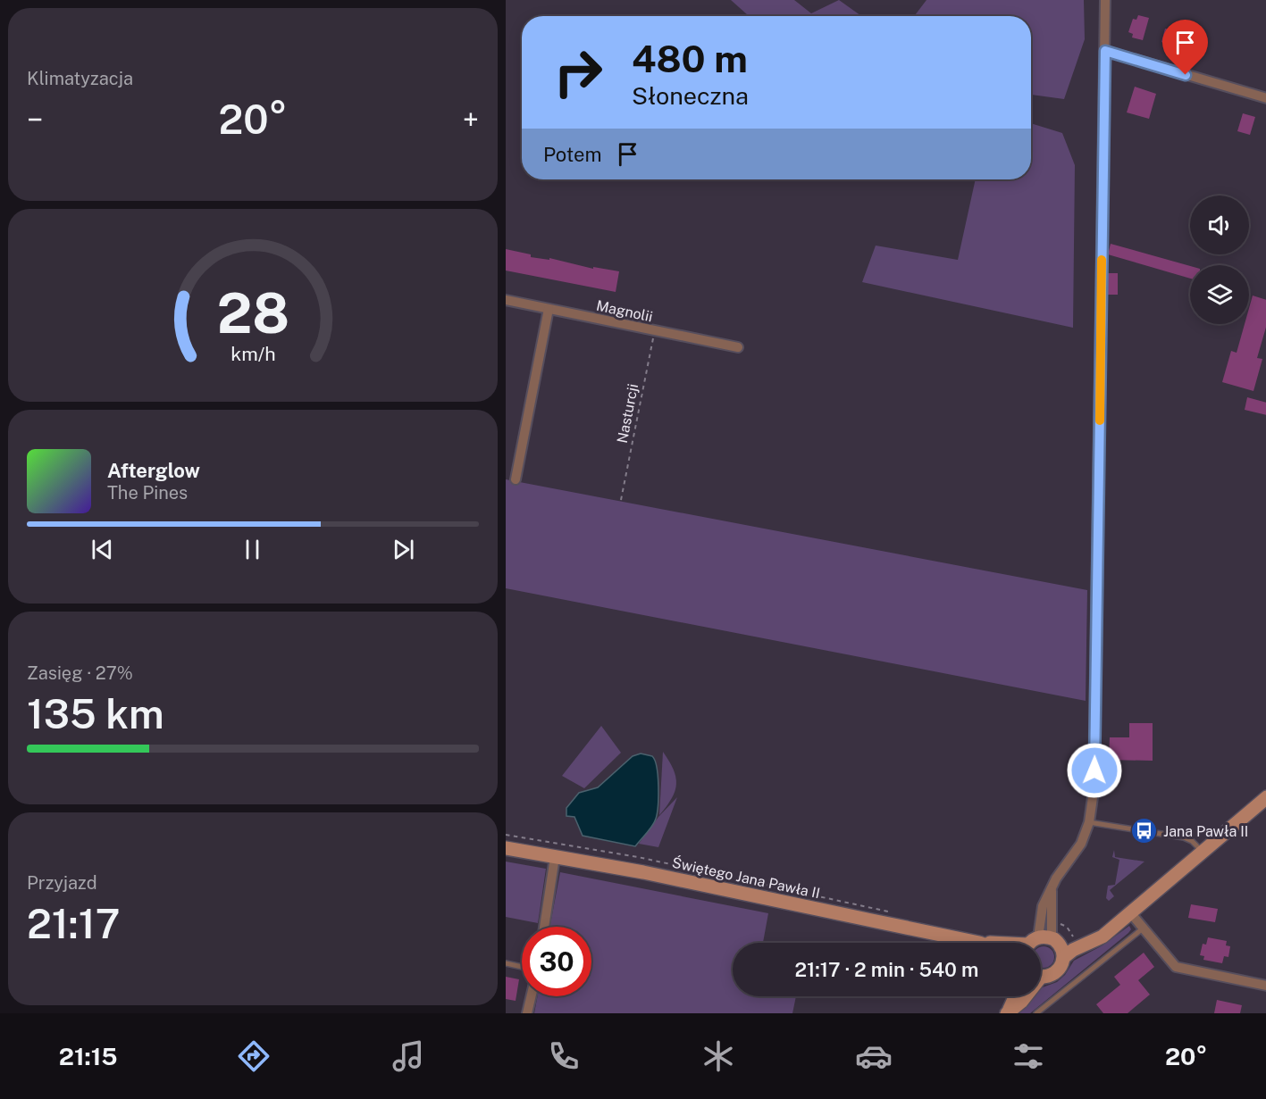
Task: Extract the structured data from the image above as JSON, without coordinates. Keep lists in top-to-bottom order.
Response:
{
  "streets": {
    "street": ["Magnolii", "Świętego Jana Pawła II"],
    "path": ["Nasturcji"]
  },
  "crossings": [
    ["Magnolii", "Nasturcji"]
  ],
  "places": {
    "bus stop": ["Jana Pawła II"]
  },
  "page": {
    "tile": [
      "Klimatyzacja",
      ["Zasięg · 27%", "135 km"],
      ["Przyjazd", "21:17"]
    ],
    "turn": ["480 m", "Słoneczna"],
    "heat": ["−", "20°", "+"],
    "then": "Potem",
    "song": ["Afterglow", "The Pines"],
    "limit": "30",
    "trip": "21:17 · 2 min · 540 m",
    "tabs": ["21:15", "20°"],
    "gauge": ["28", "km/h"]
  }
}
